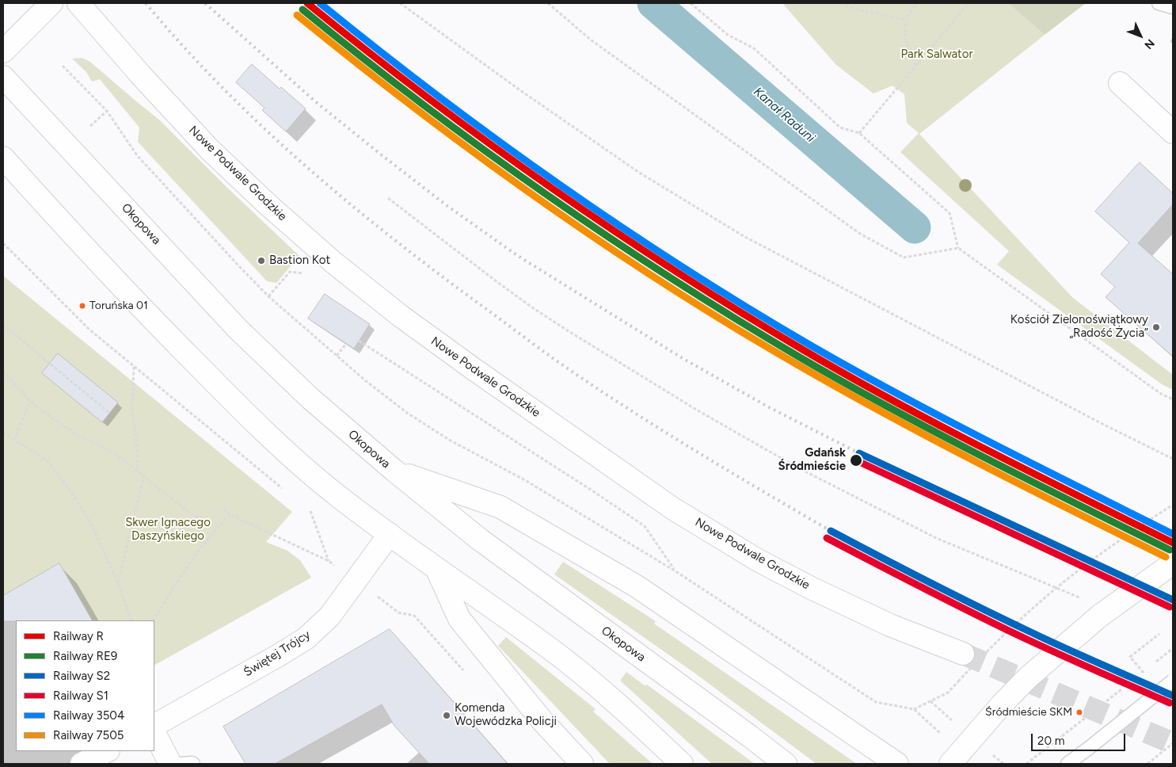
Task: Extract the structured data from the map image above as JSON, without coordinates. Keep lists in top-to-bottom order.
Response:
{
  "streets": {
    "main road": ["Nowe Podwale Grodzkie", "Okopowa", "Świętej Trójcy"]
  },
  "water": ["Kanał Raduni"],
  "parks": ["Park Salwator", "Skwer Ignacego Daszyńskiego"],
  "places": [
    "Bastion Kot",
    "Toruńska 01",
    "Kościół Zielonoświątkowy „Radość Życia”",
    "Gdańsk Śródmieście",
    "Śródmieście SKM",
    "Komenda Wojewódzka Policji"
  ],
  "lines": [
    "rail line R",
    "rail line 3504",
    "rail line RE9",
    "rail line 7505",
    "rail line S2",
    "rail line S1"
  ],
  "legend": [
    "Railway R",
    "Railway RE9",
    "Railway S2",
    "Railway S1",
    "Railway 3504",
    "Railway 7505"
  ],
  "scale_bar": "20 m",
  "north": "bottom right"
}
